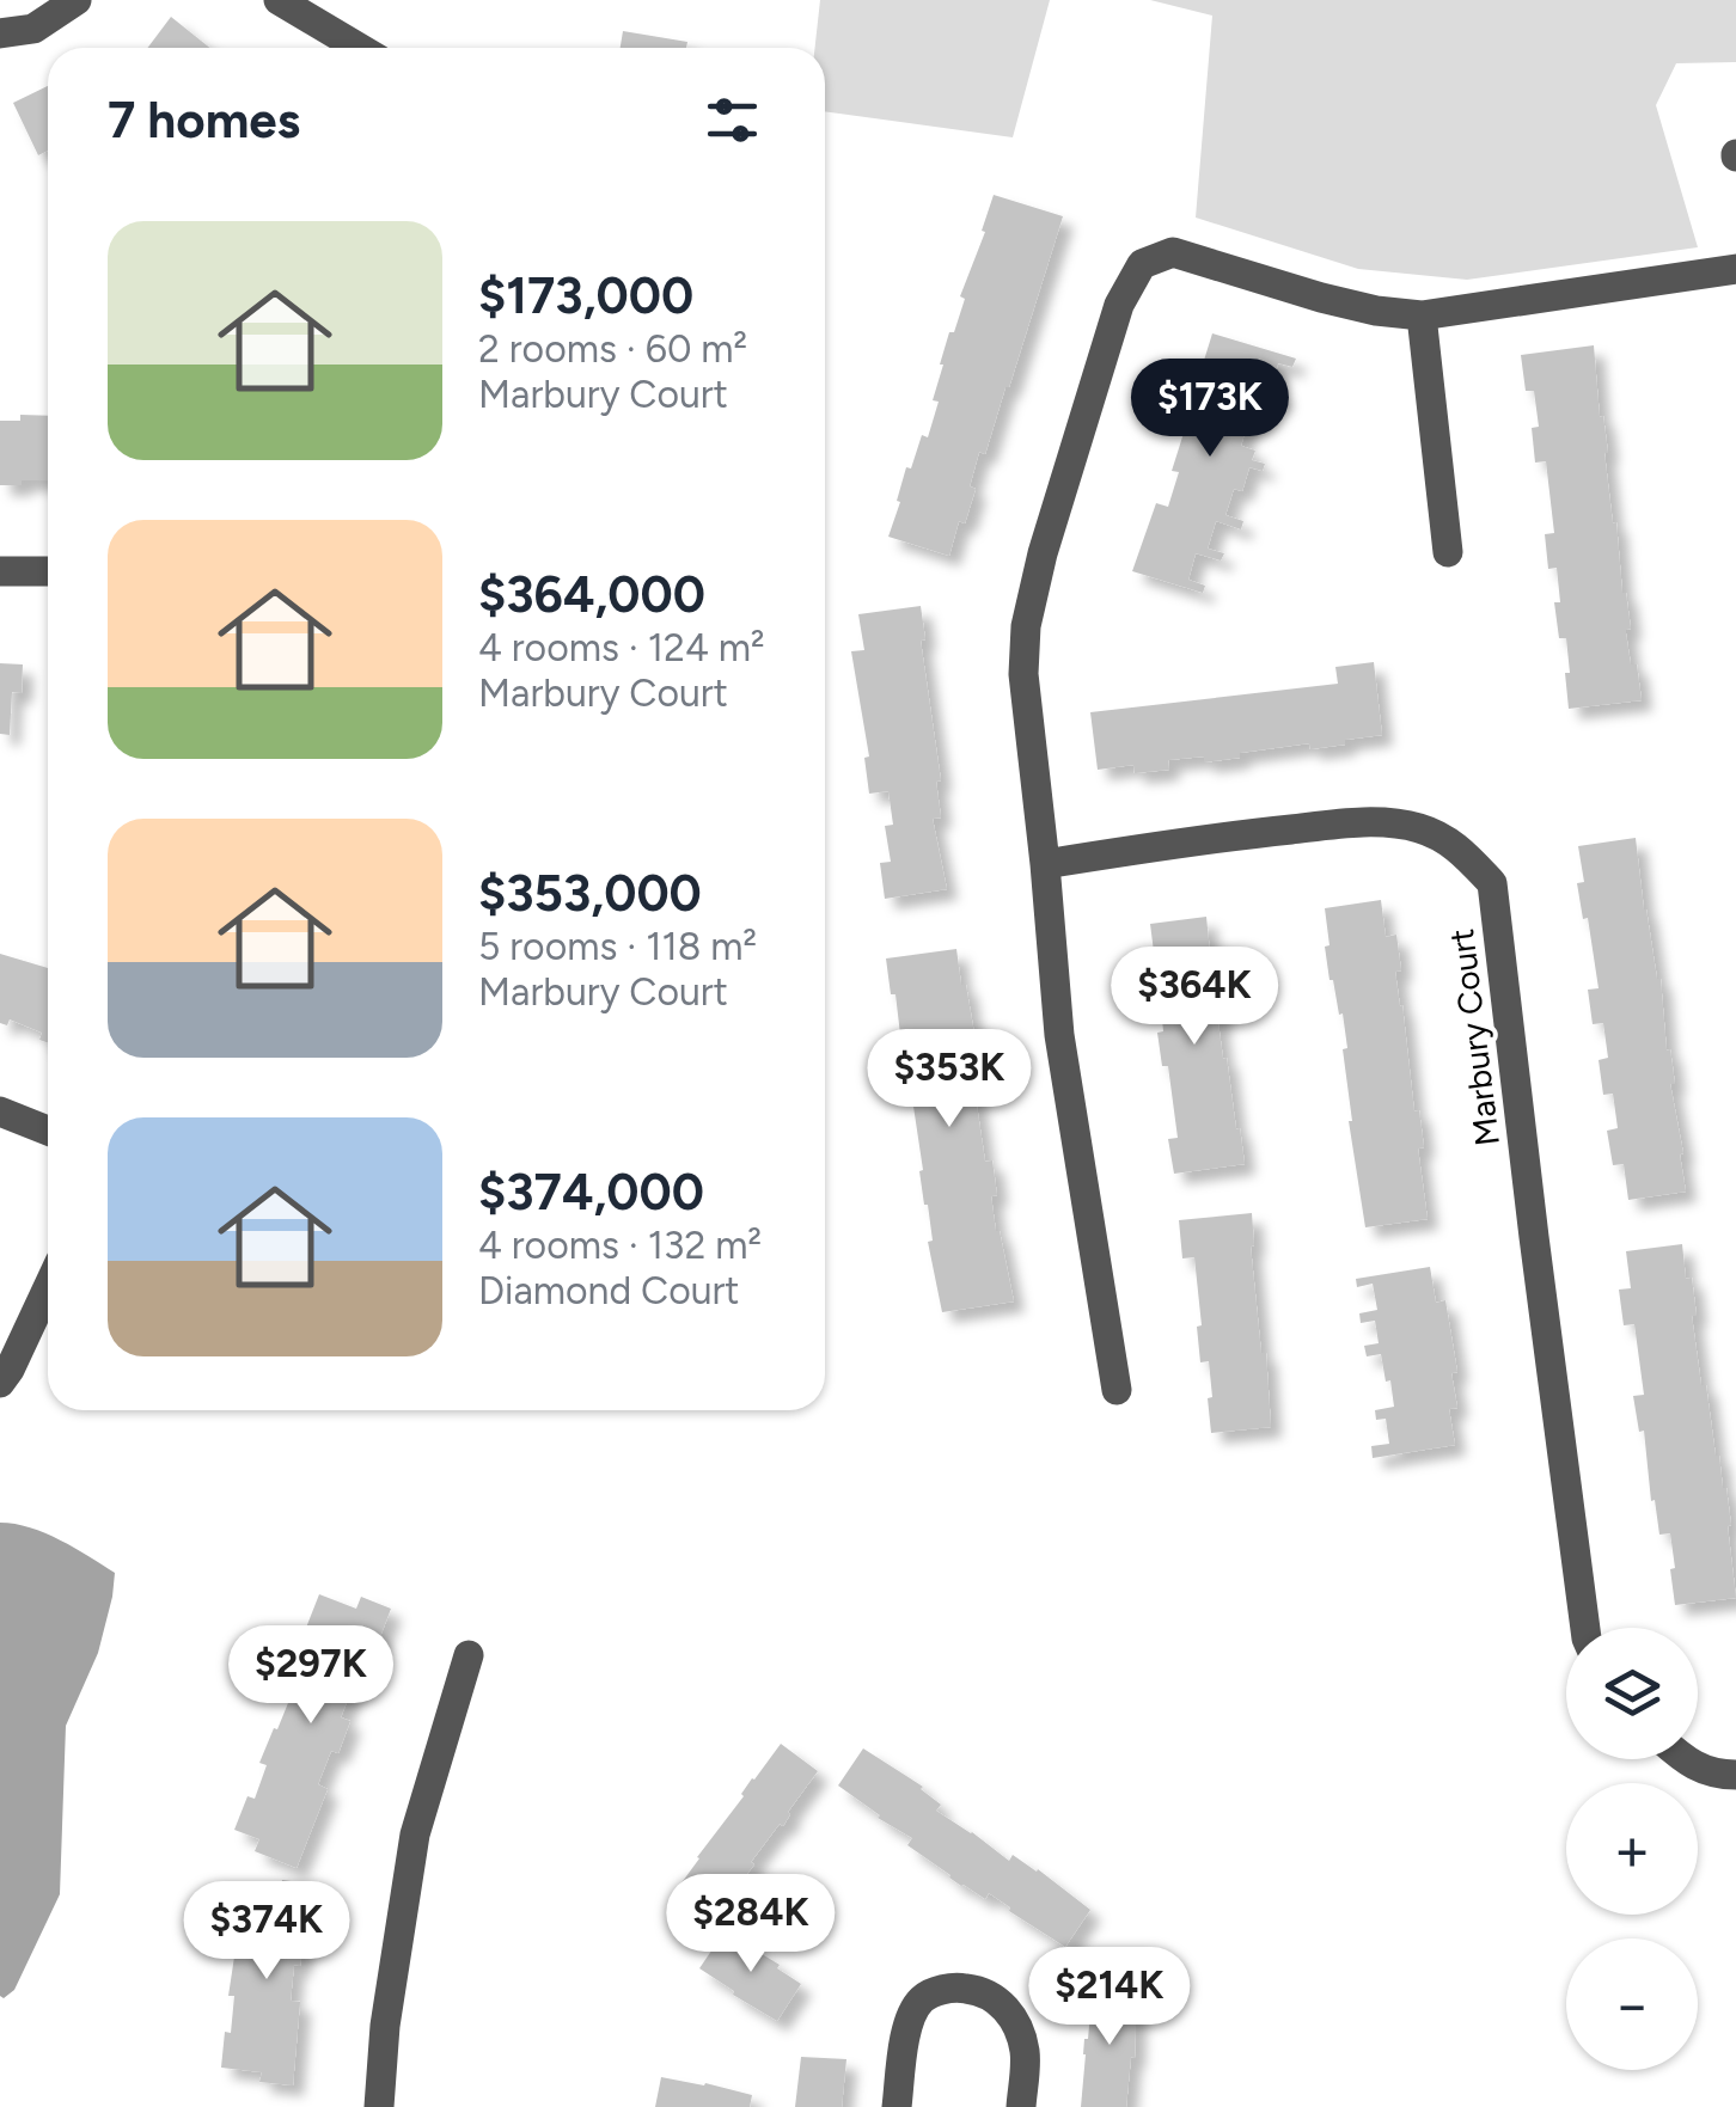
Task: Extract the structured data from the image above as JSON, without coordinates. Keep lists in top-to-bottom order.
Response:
{
  "streets": {
    "street": ["Marbury Court"]
  },
  "page": {
    "heading": "7 homes",
    "list": [
      {
        "name": "$173,000",
        "note": "2 rooms · 60 m² · Marbury Court"
      },
      {
        "name": "$364,000",
        "note": "4 rooms · 124 m² · Marbury Court"
      },
      {
        "name": "$353,000",
        "note": "5 rooms · 118 m² · Marbury Court"
      },
      {
        "name": "$374,000",
        "note": "4 rooms · 132 m² · Diamond Court"
      }
    ],
    "price": [
      "$173K",
      "$364K",
      "$353K",
      "$297K",
      "$284K",
      "$374K",
      "$214K"
    ],
    "map_buttons": ["+", "−"]
  }
}
